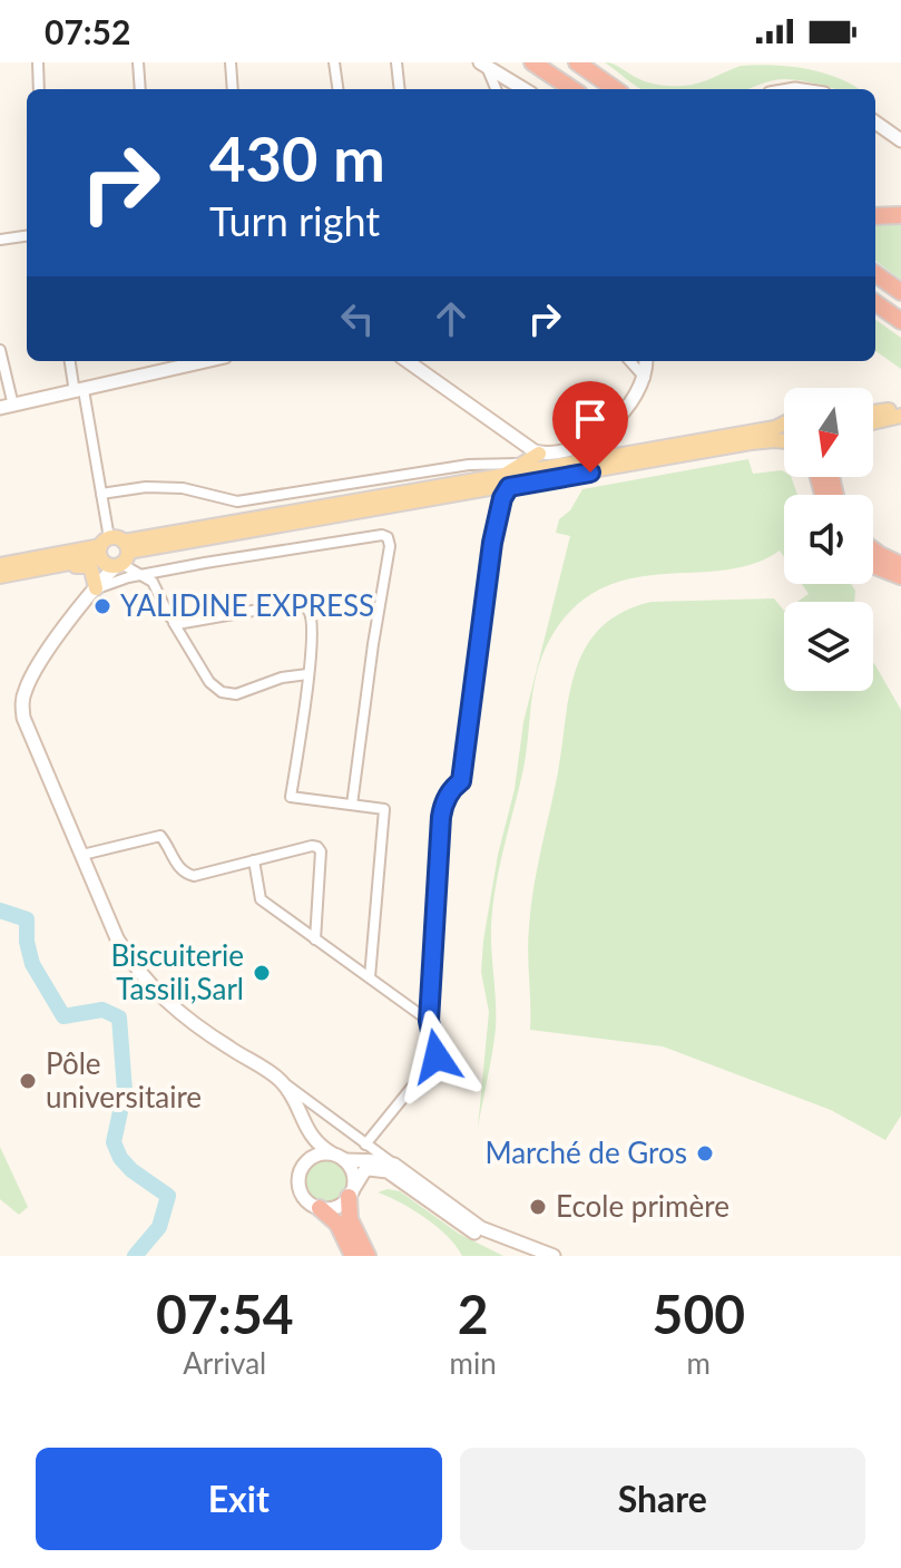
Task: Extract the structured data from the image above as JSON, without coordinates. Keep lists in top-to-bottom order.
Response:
{
  "places": [
    "YALIDINE EXPRESS",
    "Biscuiterie Tassili,Sarl",
    "Pôle universitaire",
    "Marché de Gros",
    "Ecole primère"
  ],
  "north": "bottom",
  "page": {
    "status": "07:52",
    "turn": ["430 m", "Turn right"],
    "eta": [
      "07:54",
      "Arrival",
      "2",
      "min",
      "500",
      "m"
    ],
    "buttons": ["Exit", "Share"]
  }
}
